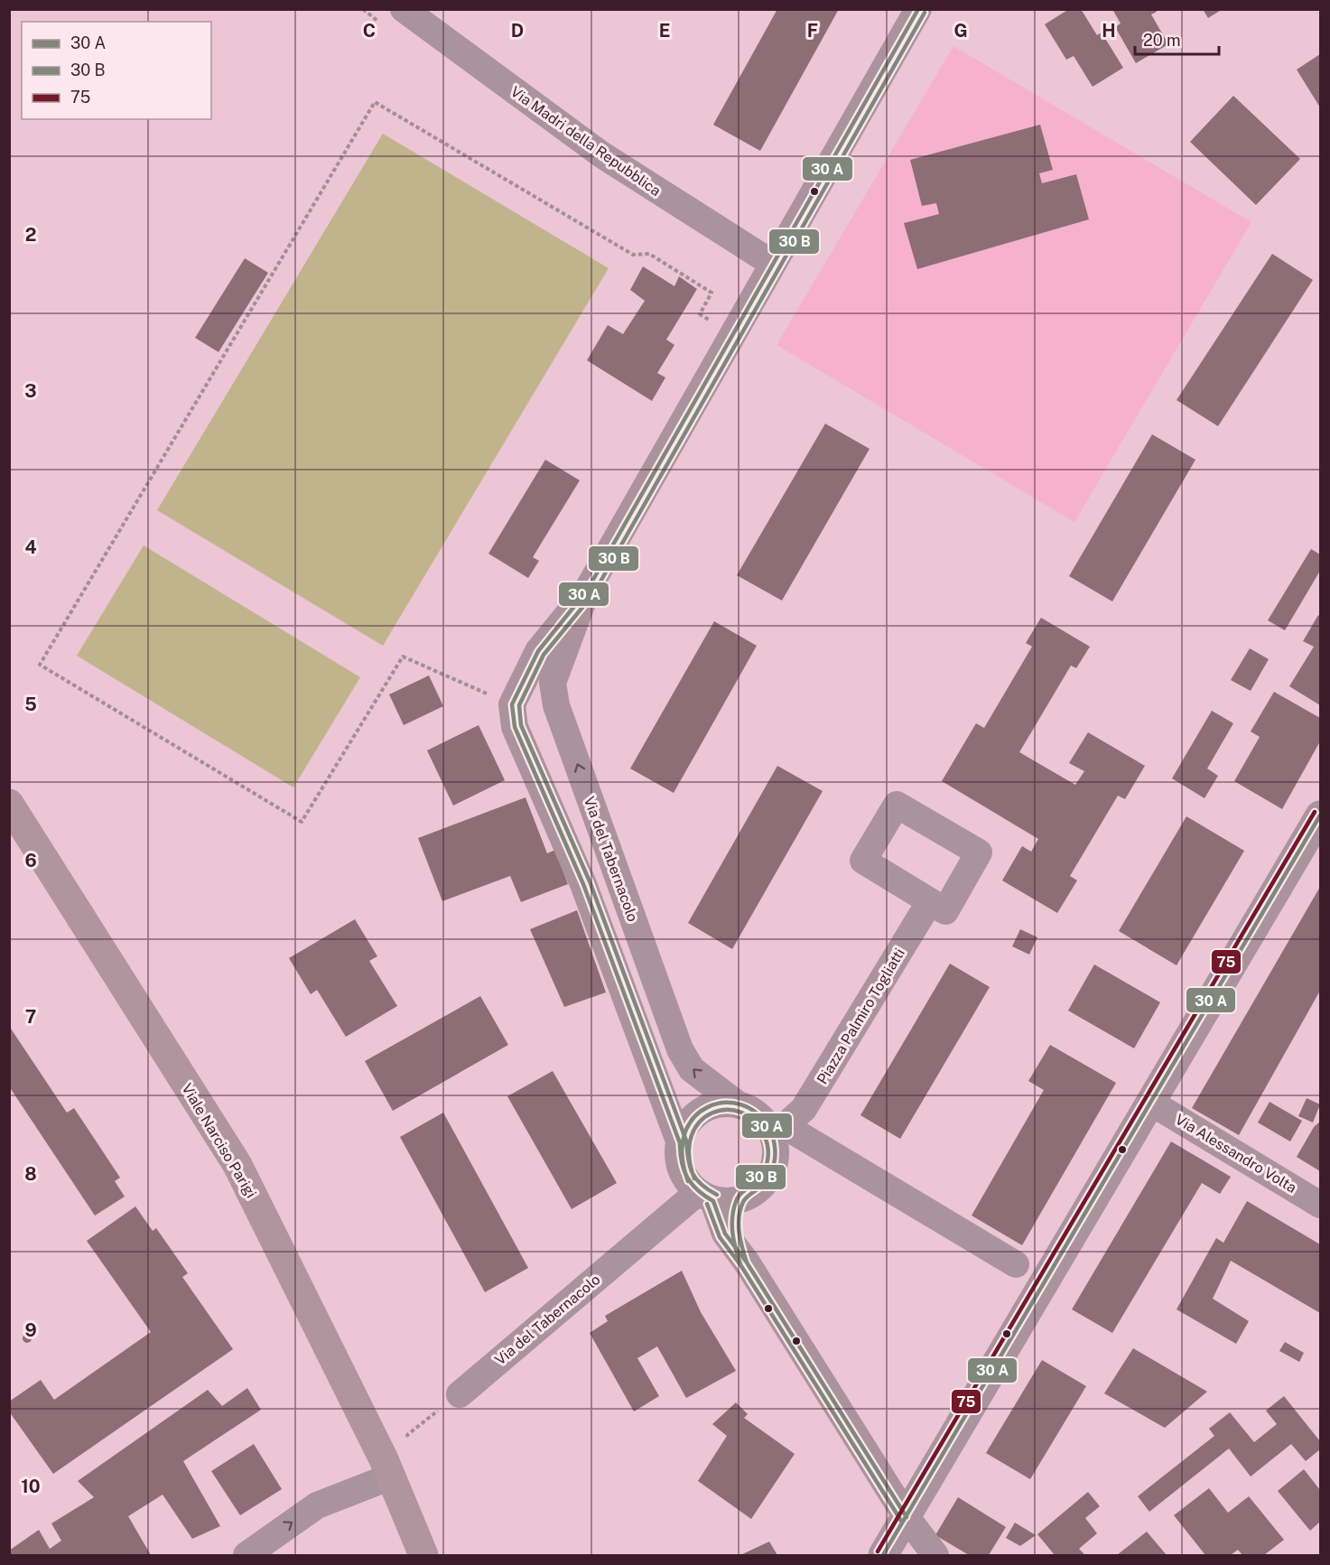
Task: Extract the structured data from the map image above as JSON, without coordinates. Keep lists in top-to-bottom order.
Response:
{
  "streets": {
    "main road": ["Viale Narciso Parigi"],
    "street": [
      "Via Madri della Repubblica",
      "Via del Tabernacolo",
      "Piazza Palmiro Togliatti",
      "Via Alessandro Volta"
    ]
  },
  "crossings": [
    ["Via Madri della Repubblica", "Via del Tabernacolo"],
    ["Via del Tabernacolo", "Piazza Palmiro Togliatti"]
  ],
  "lines": ["transit line 75"],
  "legend": ["30 A", "30 B", "75"],
  "scale_bar": "20 m",
  "grid": {
    "columns": [
      "C",
      "D",
      "E",
      "F",
      "G",
      "H"
    ],
    "rows": [
      "2",
      "3",
      "4",
      "5",
      "6",
      "7",
      "8",
      "9",
      "10"
    ]
  }
}
